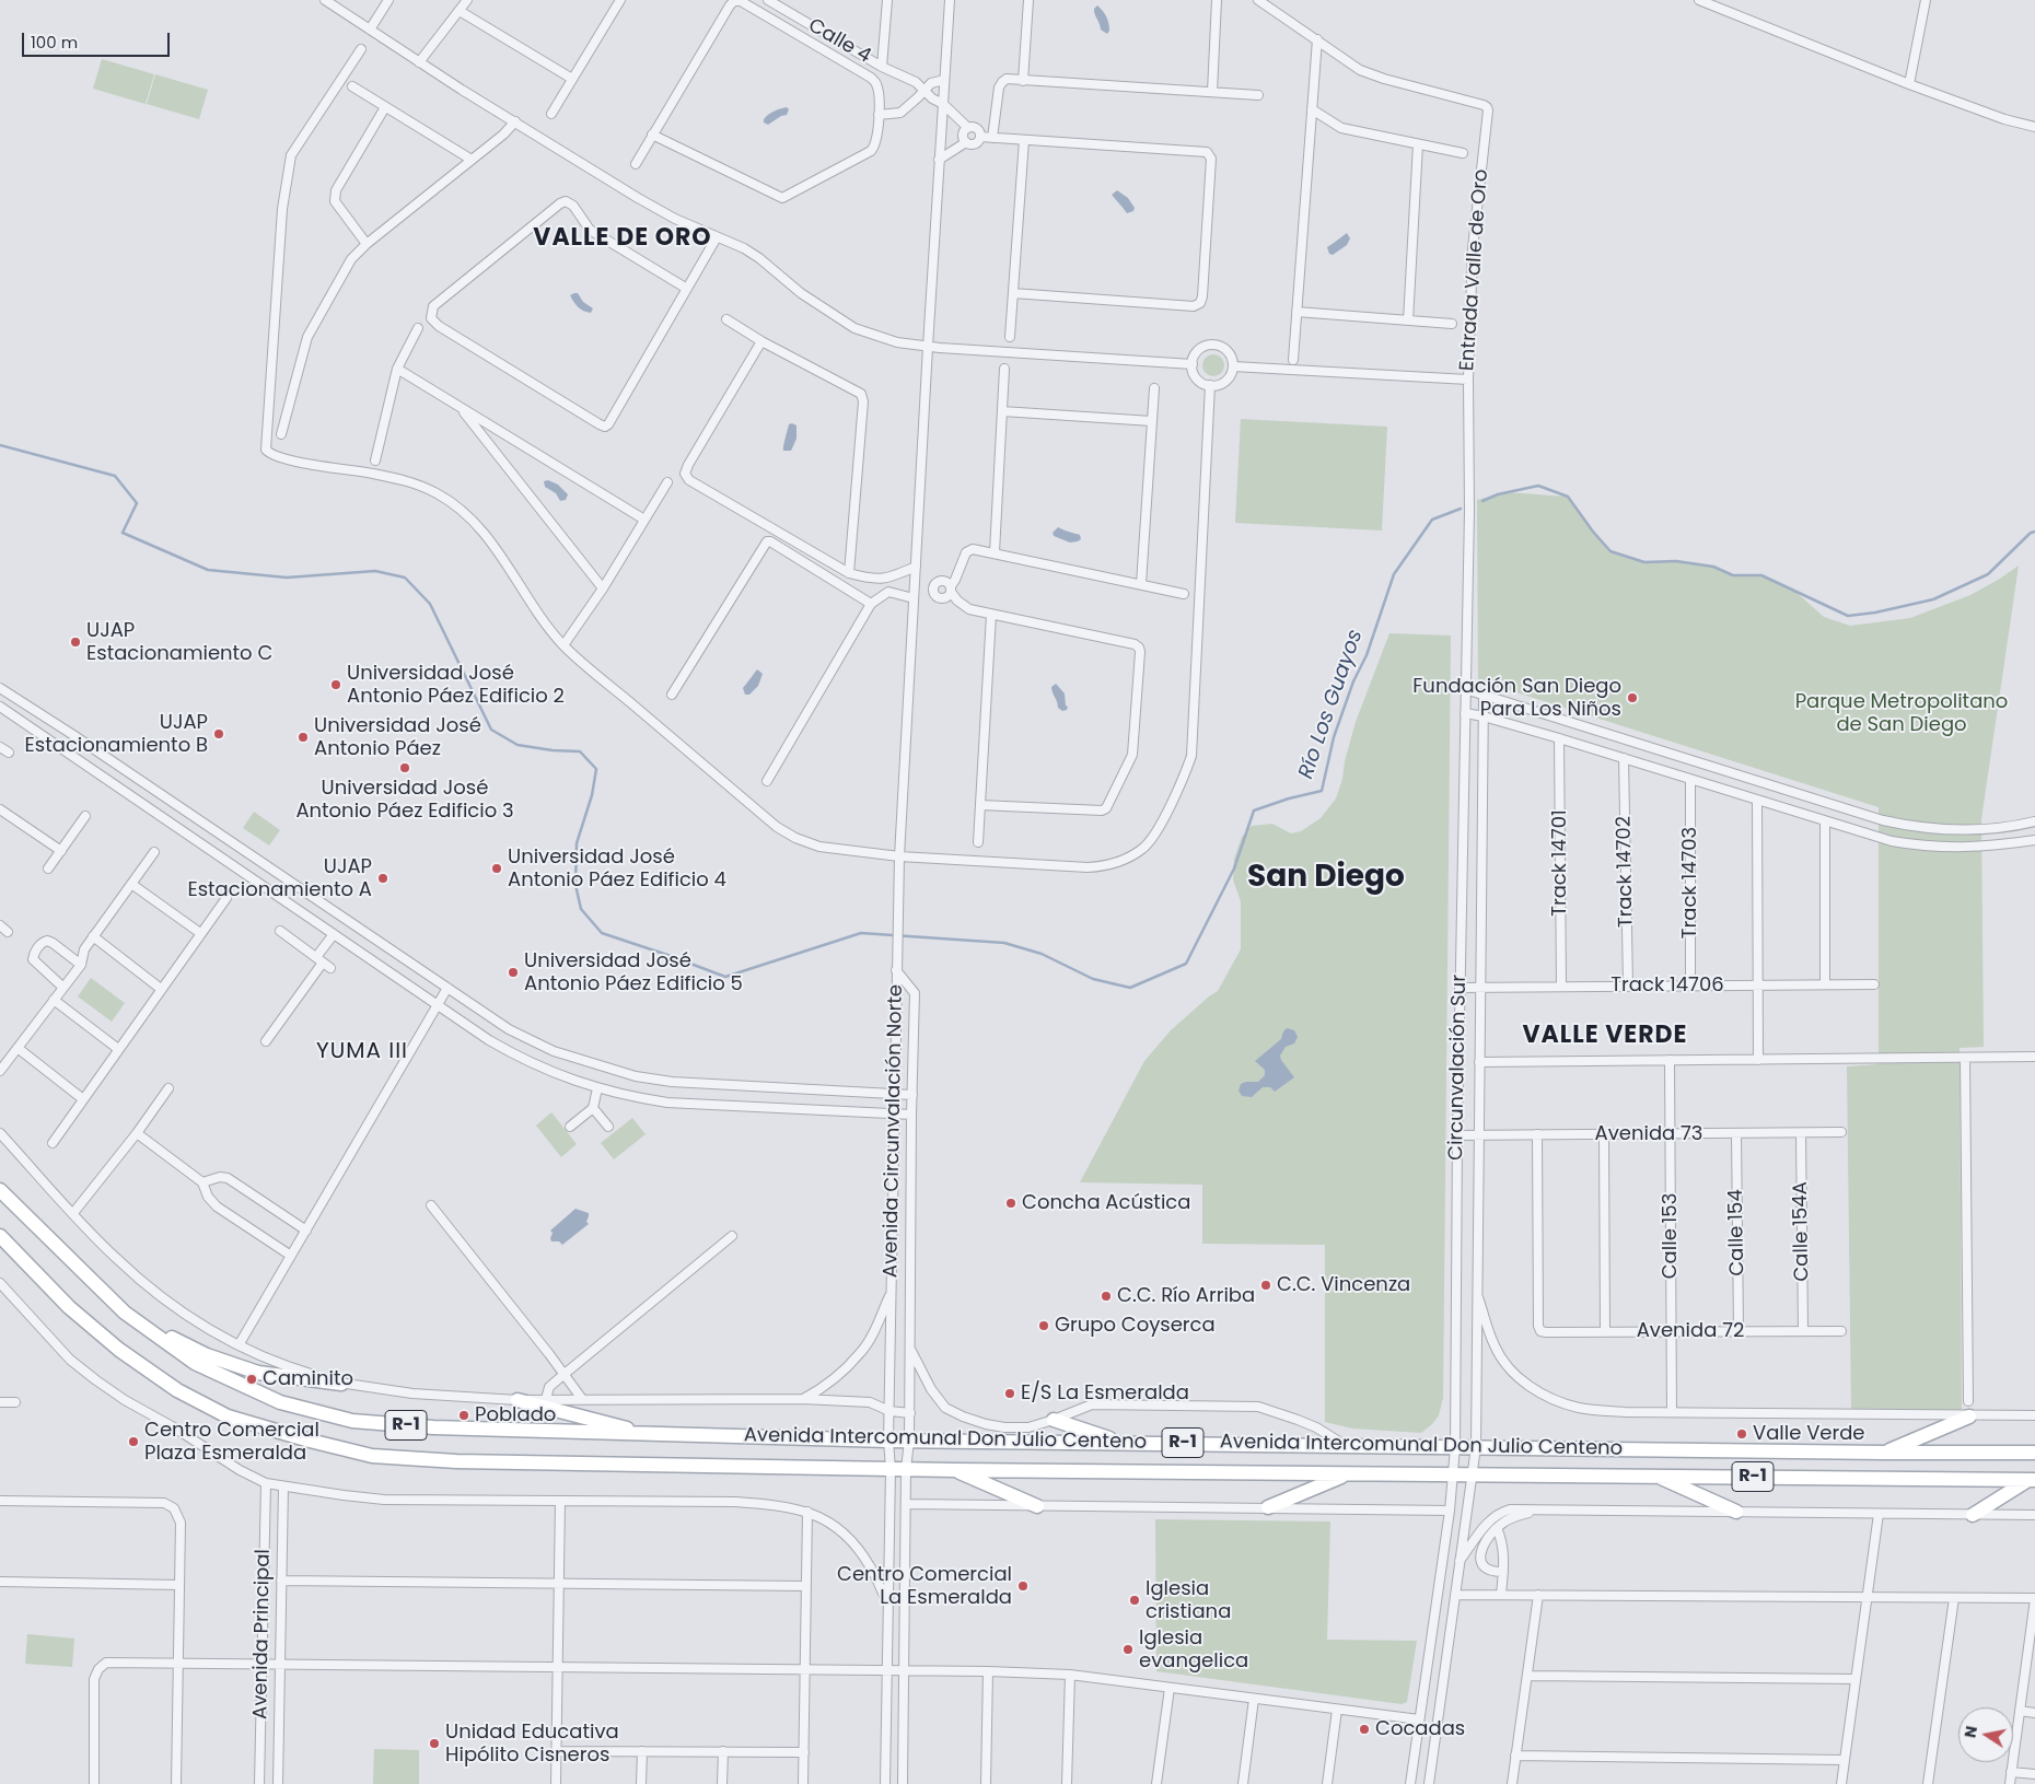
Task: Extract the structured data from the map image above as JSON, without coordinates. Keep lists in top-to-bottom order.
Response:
{
  "streets": {
    "main road": ["R-1", "Avenida Intercomunal Don Julio Centeno"],
    "street": [
      "Calle 4",
      "Entrada Valle de Oro",
      "Track 14701",
      "Track 14702",
      "Track 14703",
      "Track 14706",
      "Circunvalación Sur",
      "Avenida Circunvalación Norte",
      "Avenida 73",
      "Calle 154A",
      "Calle 154",
      "Calle 153",
      "Avenida 72",
      "Avenida Principal"
    ]
  },
  "crossings": [
    ["Entrada Valle de Oro", "Circunvalación Sur"],
    ["Track 14701", "Track 14706"],
    ["Track 14702", "Track 14706"],
    ["Track 14703", "Track 14706"],
    ["Track 14706", "Circunvalación Sur"],
    ["Circunvalación Sur", "Avenida 73"],
    ["Circunvalación Sur", "Avenida Intercomunal Don Julio Centeno"],
    ["Avenida Circunvalación Norte", "Avenida Intercomunal Don Julio Centeno"],
    ["Avenida 73", "Calle 154A"],
    ["Avenida 73", "Calle 154"],
    ["Avenida 73", "Calle 153"],
    ["Avenida 73", "Avenida 72"],
    ["Calle 154A", "Avenida 72"],
    ["Calle 154", "Avenida 72"],
    ["Calle 153", "Avenida 72"]
  ],
  "districts": [
    "VALLE DE ORO",
    "San Diego",
    "VALLE VERDE",
    "YUMA III"
  ],
  "water": ["Río Los Guayos"],
  "parks": ["Parque Metropolitano de San Diego"],
  "places": [
    "UJAP Estacionamiento C",
    "Universidad José Antonio Páez Edificio 2",
    "Fundación San Diego Para Los Niños",
    "UJAP Estacionamiento B",
    "Universidad José Antonio Páez",
    "Universidad José Antonio Páez Edificio 3",
    "Universidad José Antonio Páez Edificio 4",
    "UJAP Estacionamiento A",
    "Universidad José Antonio Páez Edificio 5",
    "Concha Acústica",
    "C.C. Vincenza",
    "C.C. Río Arriba",
    "Grupo Coyserca",
    "Caminito",
    "E/S La Esmeralda",
    "Poblado",
    "Valle Verde",
    "Centro Comercial Plaza Esmeralda",
    "Centro Comercial La Esmeralda",
    "Iglesia cristiana",
    "Iglesia evangelica",
    "Cocadas",
    "Unidad Educativa Hipólito Cisneros"
  ],
  "scale_bar": "100 m",
  "north": "left"
}
